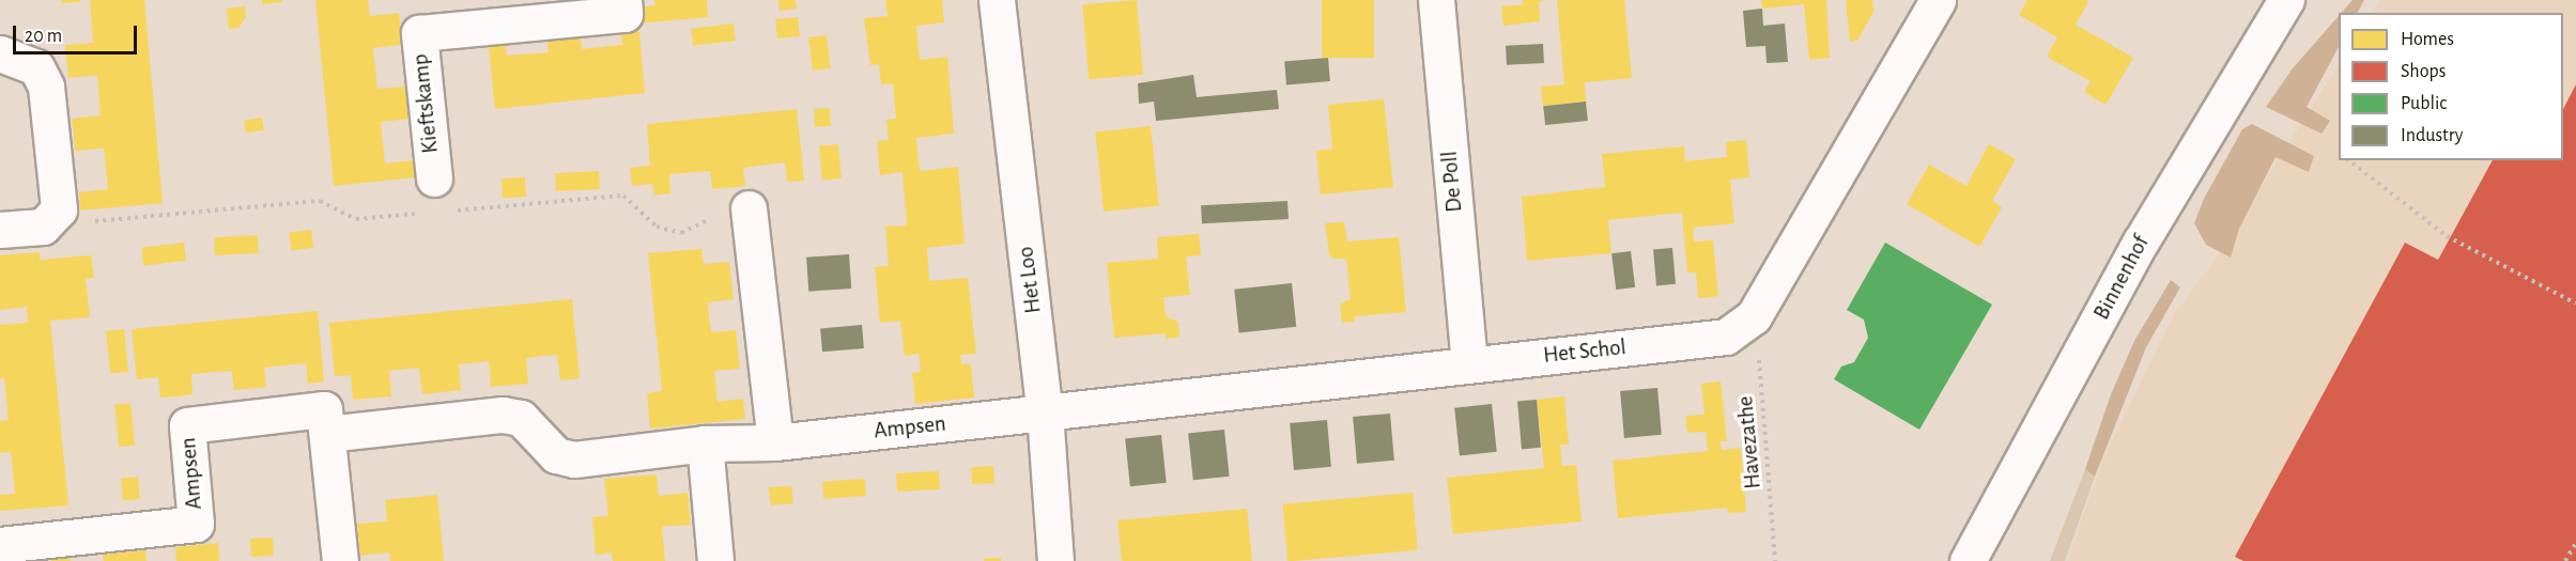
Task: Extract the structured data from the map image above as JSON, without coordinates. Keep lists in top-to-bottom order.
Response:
{
  "streets": {
    "street": [
      "Kieftskamp",
      "De Poll",
      "Binnenhof",
      "Het Loo",
      "Het Schol",
      "Ampsen"
    ],
    "path": ["Havezathe"]
  },
  "crossings": [
    ["De Poll", "Het Schol"],
    ["Het Loo", "Het Schol"],
    ["Het Loo", "Ampsen"],
    ["Het Schol", "Ampsen"],
    ["Het Schol", "Havezathe"]
  ],
  "legend": [
    "Homes",
    "Shops",
    "Public",
    "Industry"
  ],
  "scale_bar": "20 m"
}
